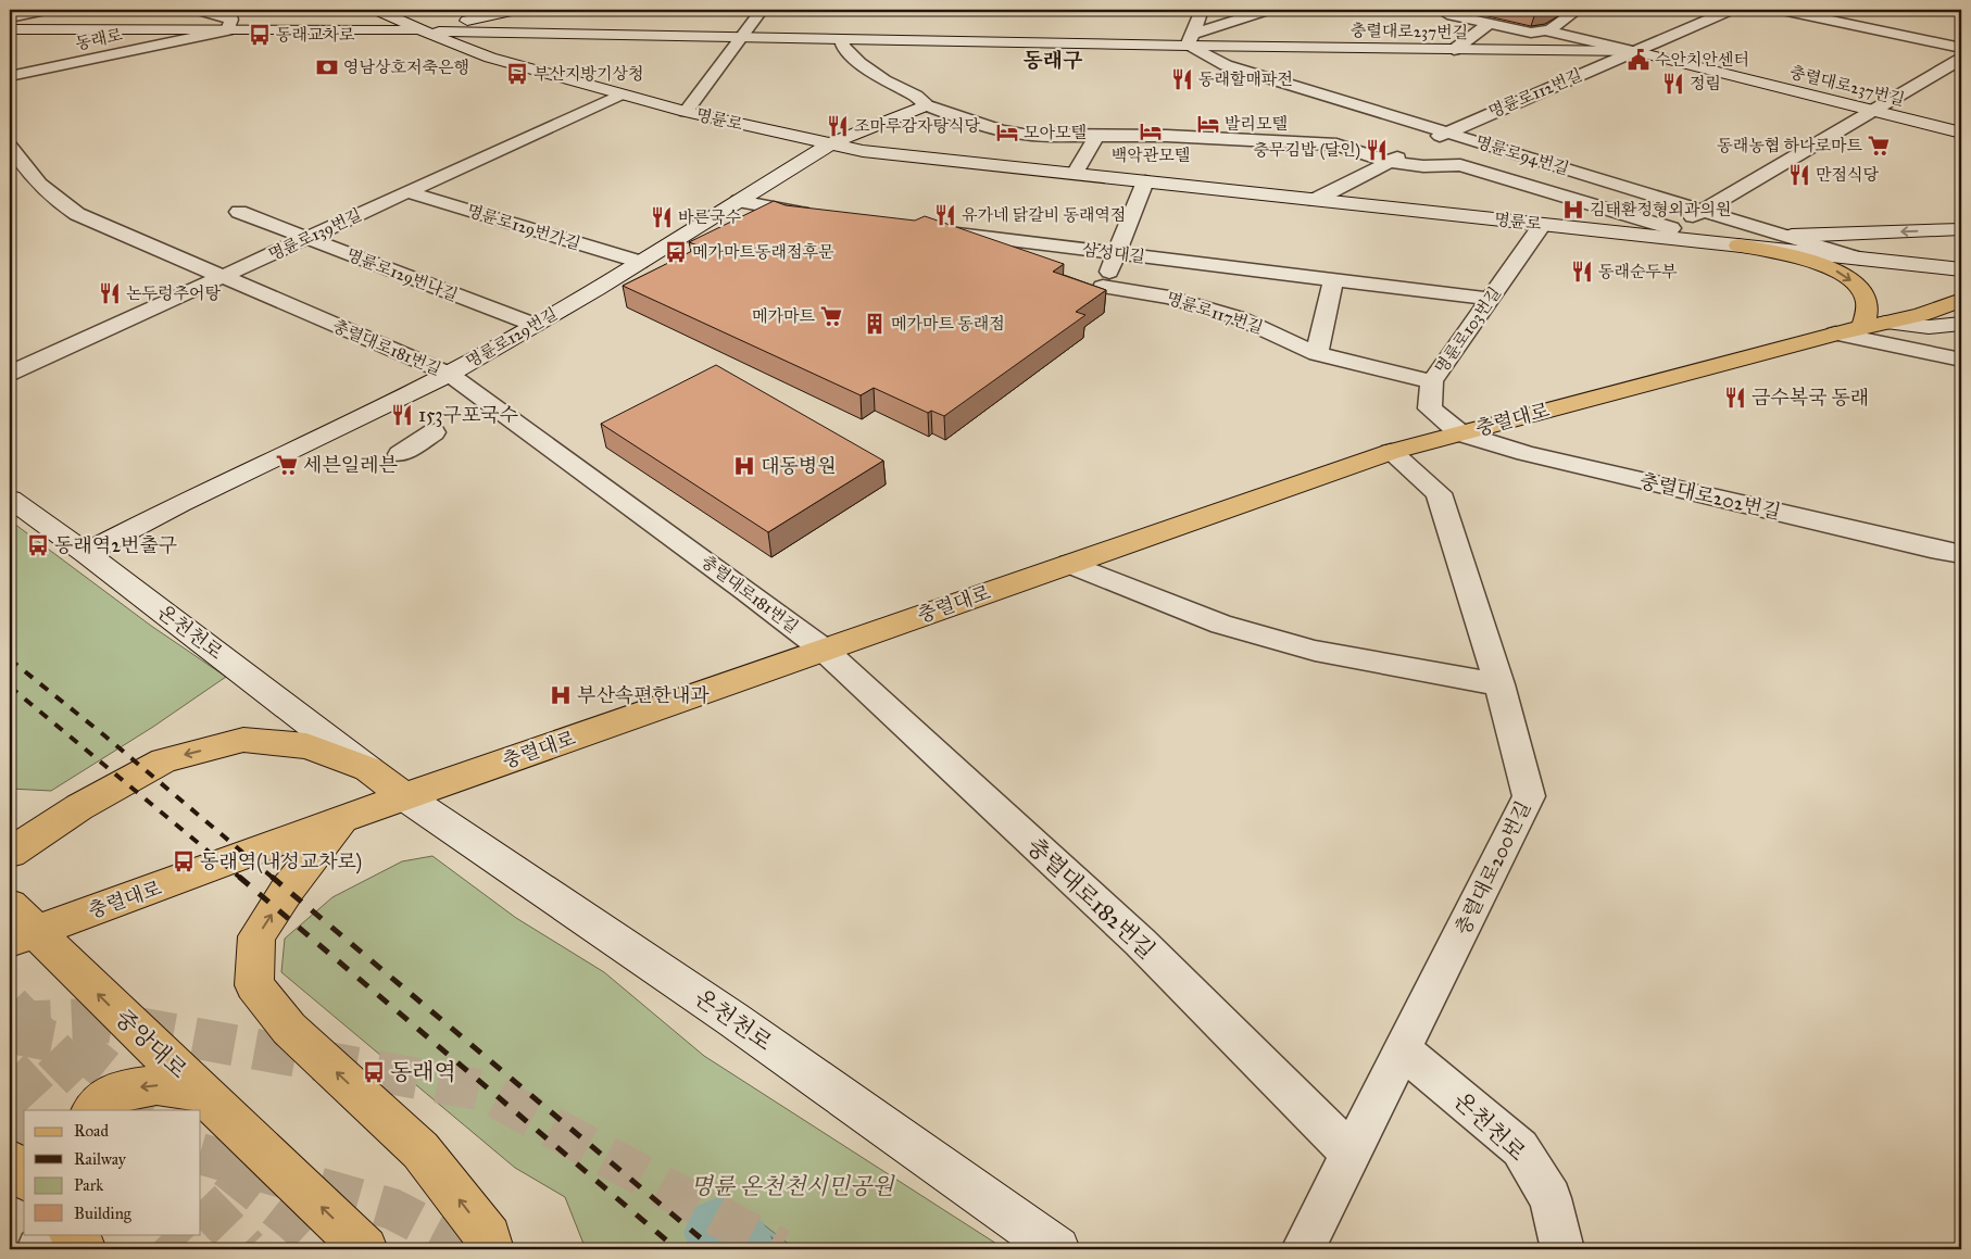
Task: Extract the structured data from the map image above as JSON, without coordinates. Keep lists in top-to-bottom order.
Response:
{
  "streets": {
    "main road": ["충렬대로", "중앙대로"],
    "street": [
      "충렬대로237번길",
      "동래로",
      "명륜로112번길",
      "명륜로",
      "명륜로94번길",
      "명륜로129번가길",
      "명륜로139번길",
      "삼성대길",
      "명륜로129번나길",
      "명륜로117번길",
      "명륜로103번길",
      "명륜로129번길",
      "충렬대로181번길",
      "충렬대로202번길",
      "온천천로",
      "충렬대로200번길",
      "충렬대로182번길"
    ]
  },
  "crossings": [
    ["충렬대로237번길", "동래로"],
    ["충렬대로237번길", "명륜로112번길"],
    ["충렬대로237번길", "명륜로"],
    ["충렬대로237번길", "명륜로94번길"],
    ["동래로", "명륜로"],
    ["명륜로112번길", "명륜로"],
    ["명륜로112번길", "명륜로94번길"],
    ["명륜로", "명륜로94번길"],
    ["명륜로", "명륜로139번길"],
    ["명륜로", "명륜로117번길"],
    ["명륜로", "명륜로103번길"],
    ["명륜로", "명륜로129번길"],
    ["명륜로129번가길", "명륜로139번길"],
    ["명륜로129번가길", "명륜로129번길"],
    ["명륜로139번길", "명륜로129번나길"],
    ["명륜로139번길", "충렬대로181번길"],
    ["삼성대길", "명륜로117번길"],
    ["삼성대길", "명륜로103번길"],
    ["명륜로129번나길", "명륜로129번길"],
    ["명륜로117번길", "명륜로103번길"],
    ["명륜로103번길", "충렬대로"],
    ["명륜로103번길", "충렬대로202번길"],
    ["명륜로129번길", "충렬대로181번길"],
    ["명륜로129번길", "온천천로"],
    ["충렬대로181번길", "충렬대로"],
    ["충렬대로181번길", "충렬대로182번길"],
    ["충렬대로", "충렬대로202번길"],
    ["충렬대로", "온천천로"],
    ["충렬대로", "충렬대로200번길"],
    ["충렬대로", "충렬대로182번길"],
    ["충렬대로", "중앙대로"],
    ["온천천로", "충렬대로200번길"],
    ["충렬대로200번길", "충렬대로182번길"]
  ],
  "one_way": ["중앙대로"],
  "districts": ["동래구"],
  "parks": ["명륜 온천천시민공원"],
  "places": {
    "bus stop": [
      "동래교차로",
      "부산지방기상청",
      "메가마트동래점후문",
      "동래역2번출구",
      "동래역(내성교차로)",
      "동래역"
    ],
    "public building": ["수안치안센터"],
    "bank": ["영남상호저축은행"],
    "restaurant": [
      "동래할매파전",
      "정림",
      "조마루감자탕식당",
      "충무김밥 (달인)",
      "만점식당",
      "유가네 닭갈비 동래역점",
      "바른국수",
      "동래순두부",
      "논두렁추어탕",
      "금수복국 동래",
      "153구포국수"
    ],
    "hotel": ["발리모텔", "백악관모텔", "모아모텔"],
    "supermarket": ["동래농협 하나로마트", "메가마트", "세븐일레븐"],
    "hospital": ["김태환정형외과의원", "대동병원", "부산속편한내과"],
    "building": ["메가마트 동래점"]
  },
  "legend": [
    "Road",
    "Railway",
    "Park",
    "Building"
  ]
}
